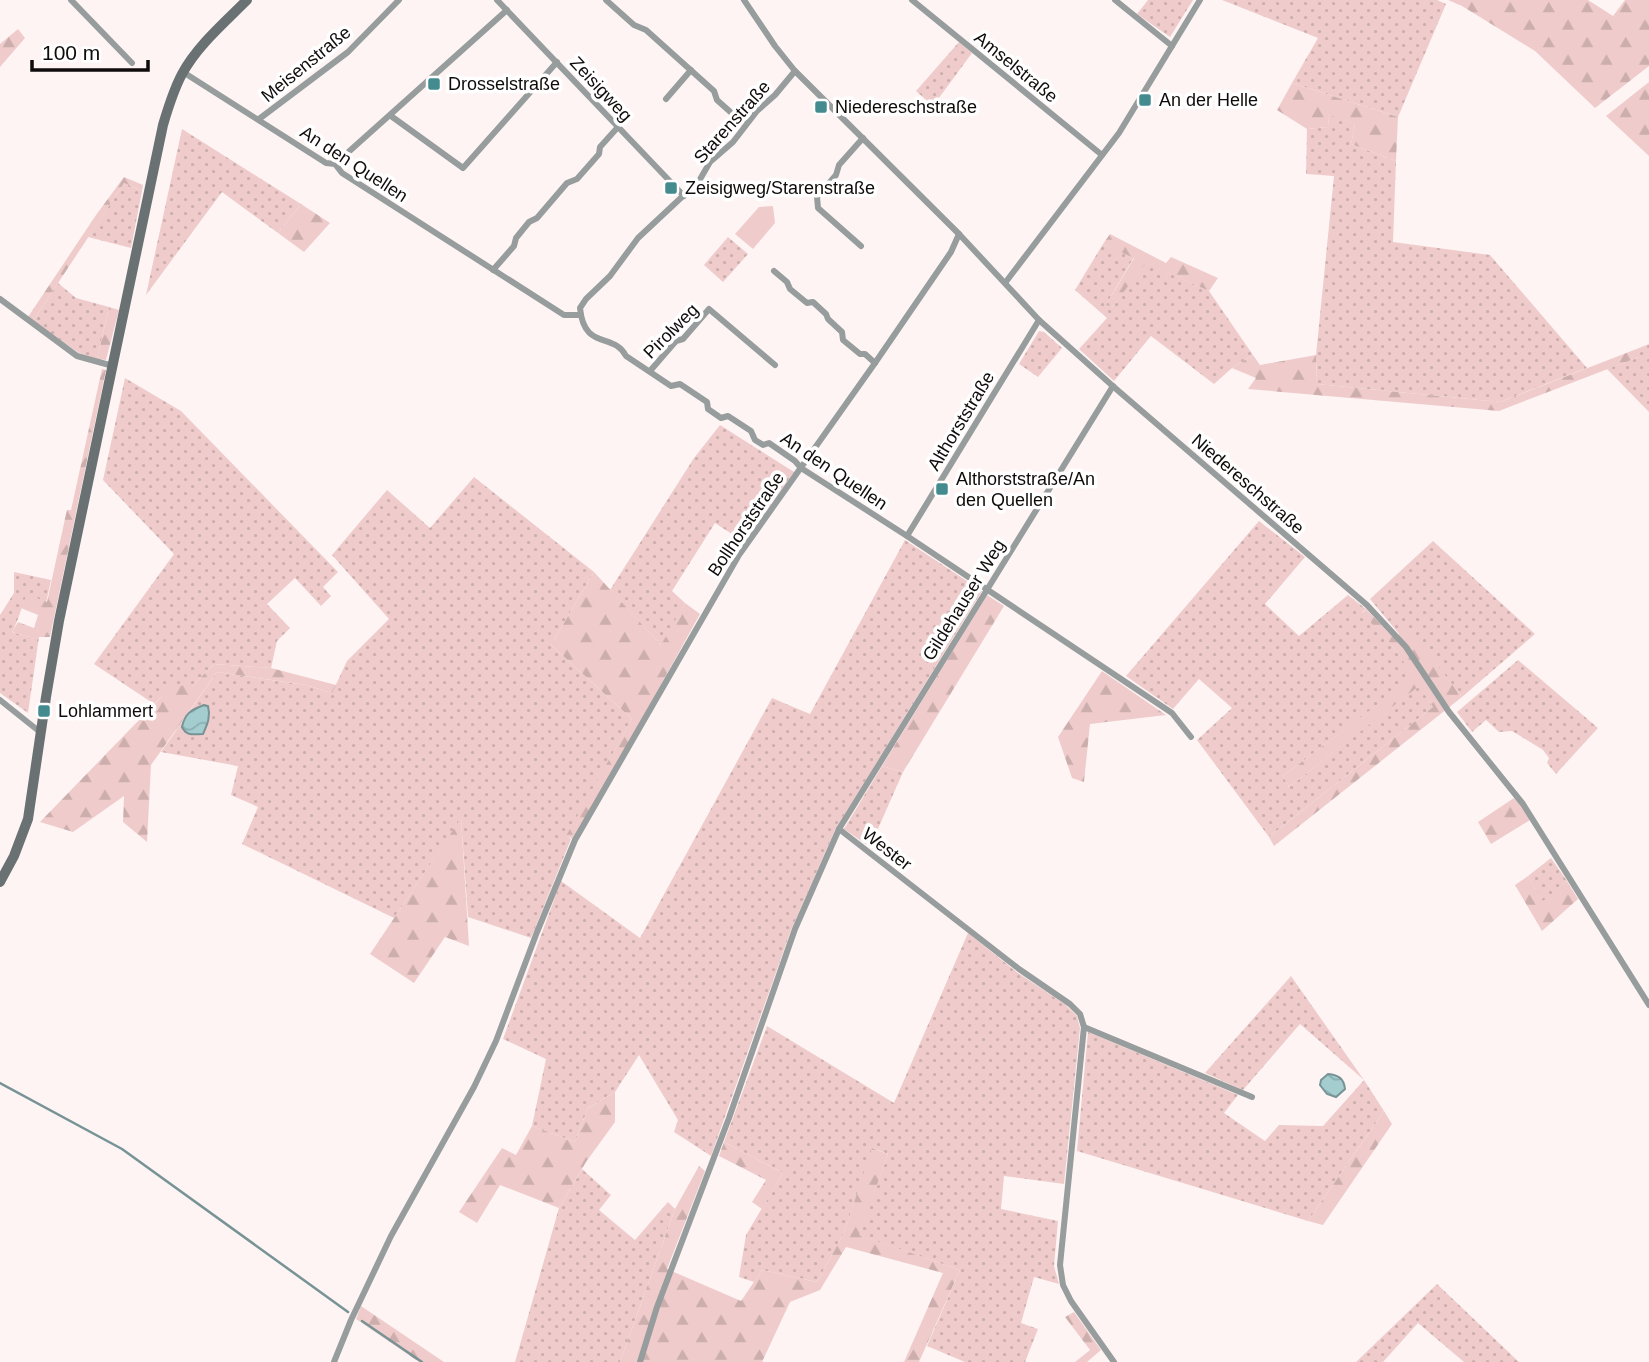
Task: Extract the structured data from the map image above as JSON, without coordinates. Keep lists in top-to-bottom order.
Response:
{
  "streets": {
    "street": [
      "Meisenstraße",
      "Amselstraße",
      "Zeisigweg",
      "Starenstraße",
      "An den Quellen",
      "Pirolweg",
      "Althorststraße",
      "Niedereschstraße",
      "Bollhorststraße",
      "Gildehauser Weg",
      "Wester"
    ]
  },
  "crossings": [
    ["Meisenstraße", "An den Quellen"],
    ["Zeisigweg", "Starenstraße"],
    ["Starenstraße", "An den Quellen"],
    ["Starenstraße", "Niedereschstraße"],
    ["An den Quellen", "Pirolweg"],
    ["An den Quellen", "Althorststraße"],
    ["An den Quellen", "Bollhorststraße"],
    ["An den Quellen", "Gildehauser Weg"],
    ["Althorststraße", "Niedereschstraße"],
    ["Niedereschstraße", "Bollhorststraße"],
    ["Niedereschstraße", "Gildehauser Weg"],
    ["Gildehauser Weg", "Wester"]
  ],
  "places": {
    "transit": [
      "Drosselstraße",
      "An der Helle",
      "Niedereschstraße",
      "Zeisigweg/Starenstraße",
      "Althorststraße/An den Quellen",
      "Lohlammert"
    ]
  },
  "scale_bar": "100 m"
}
